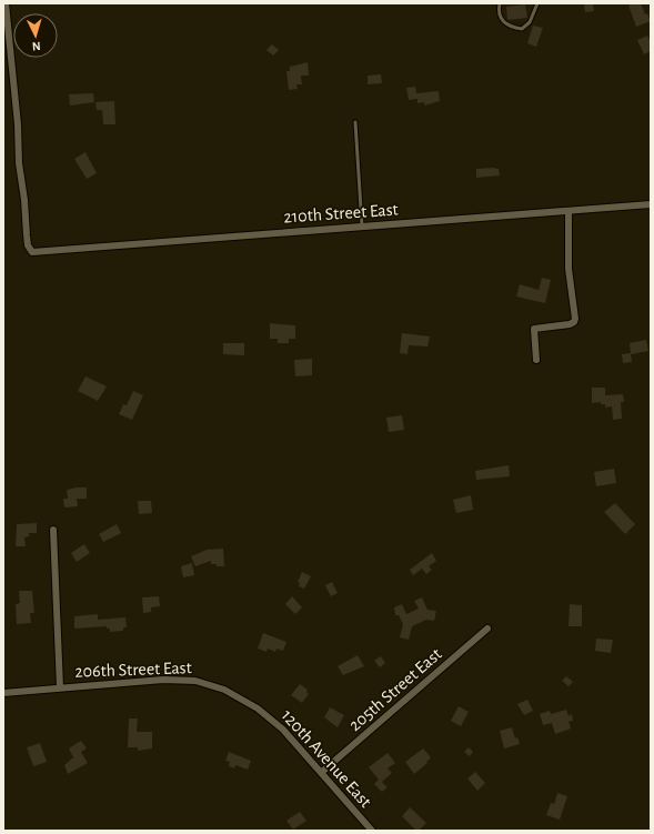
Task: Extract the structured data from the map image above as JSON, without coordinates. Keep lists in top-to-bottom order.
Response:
{
  "streets": {
    "street": [
      "210th Street East",
      "206th Street East",
      "205th Street East",
      "120th Avenue East"
    ]
  },
  "crossings": [
    ["206th Street East", "120th Avenue East"],
    ["205th Street East", "120th Avenue East"]
  ],
  "north": "bottom"
}
